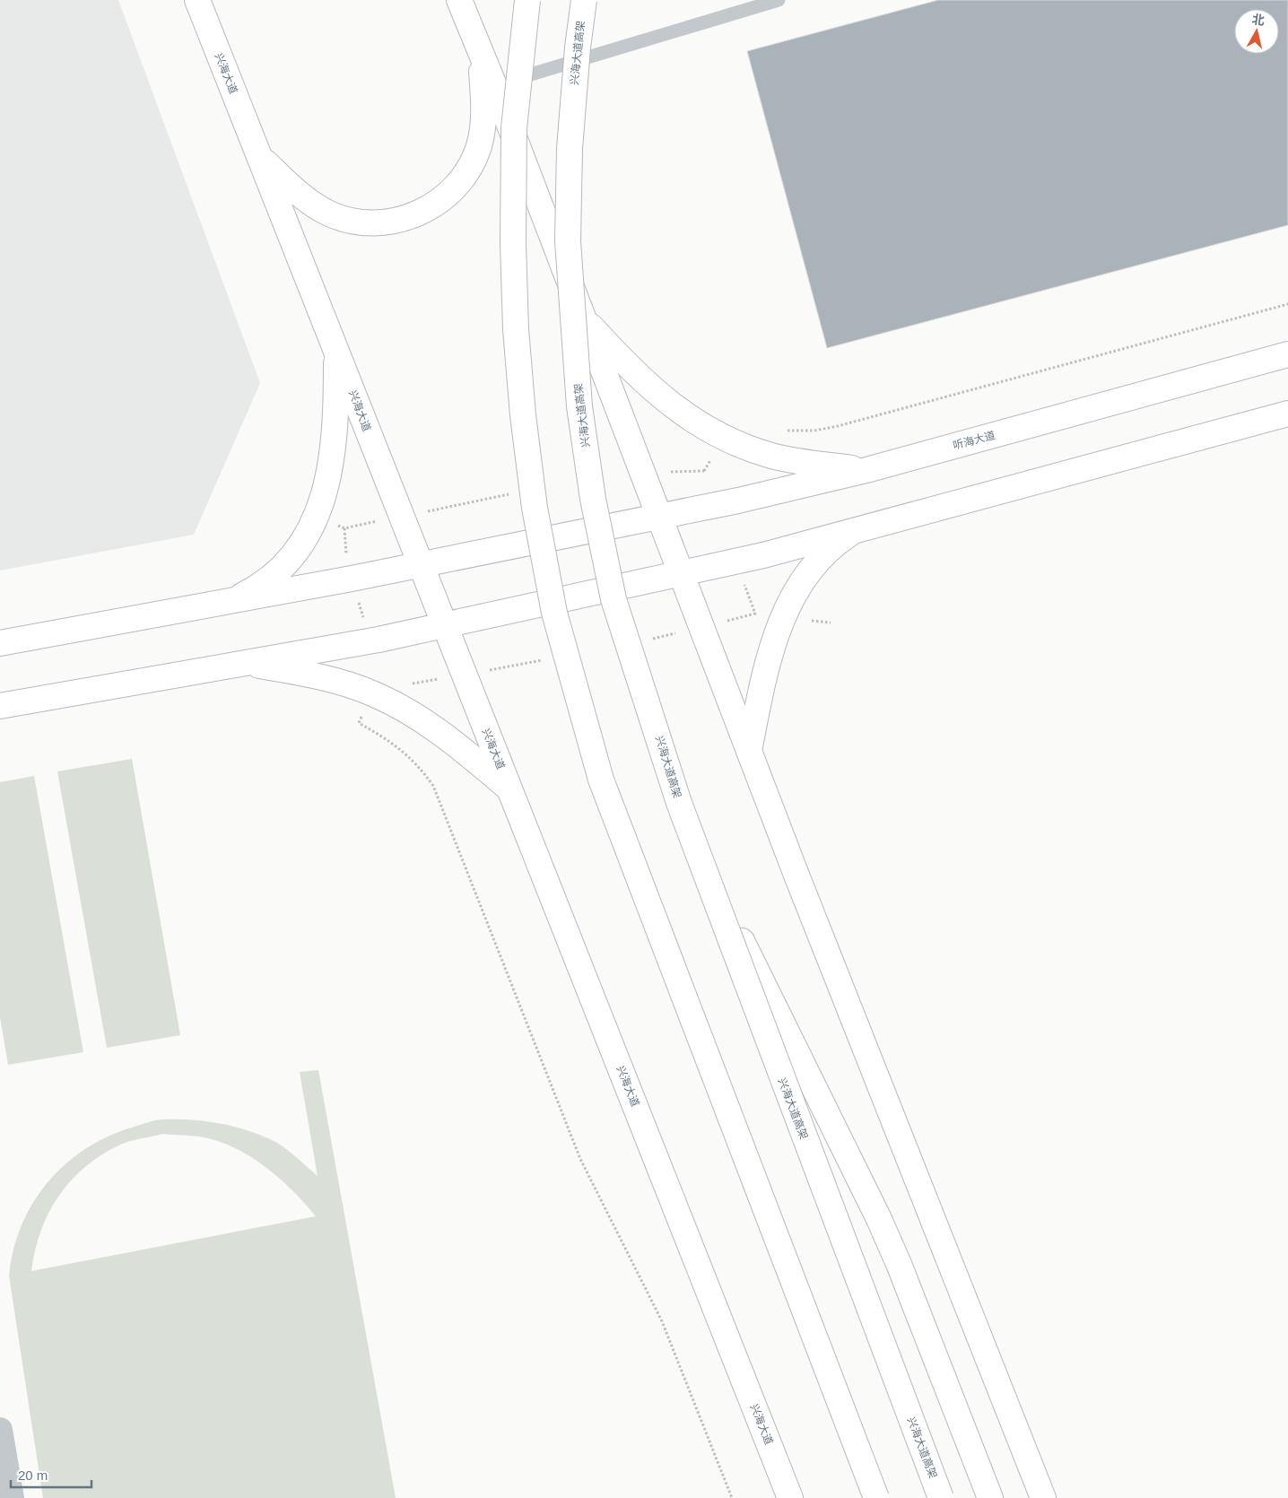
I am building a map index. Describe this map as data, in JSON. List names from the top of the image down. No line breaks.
{"streets":{"main road":["兴海大道高架","兴海大道","听海大道"]},"crossings":[["兴海大道","听海大道"]],"scale_bar":"20 m","north":"top"}
